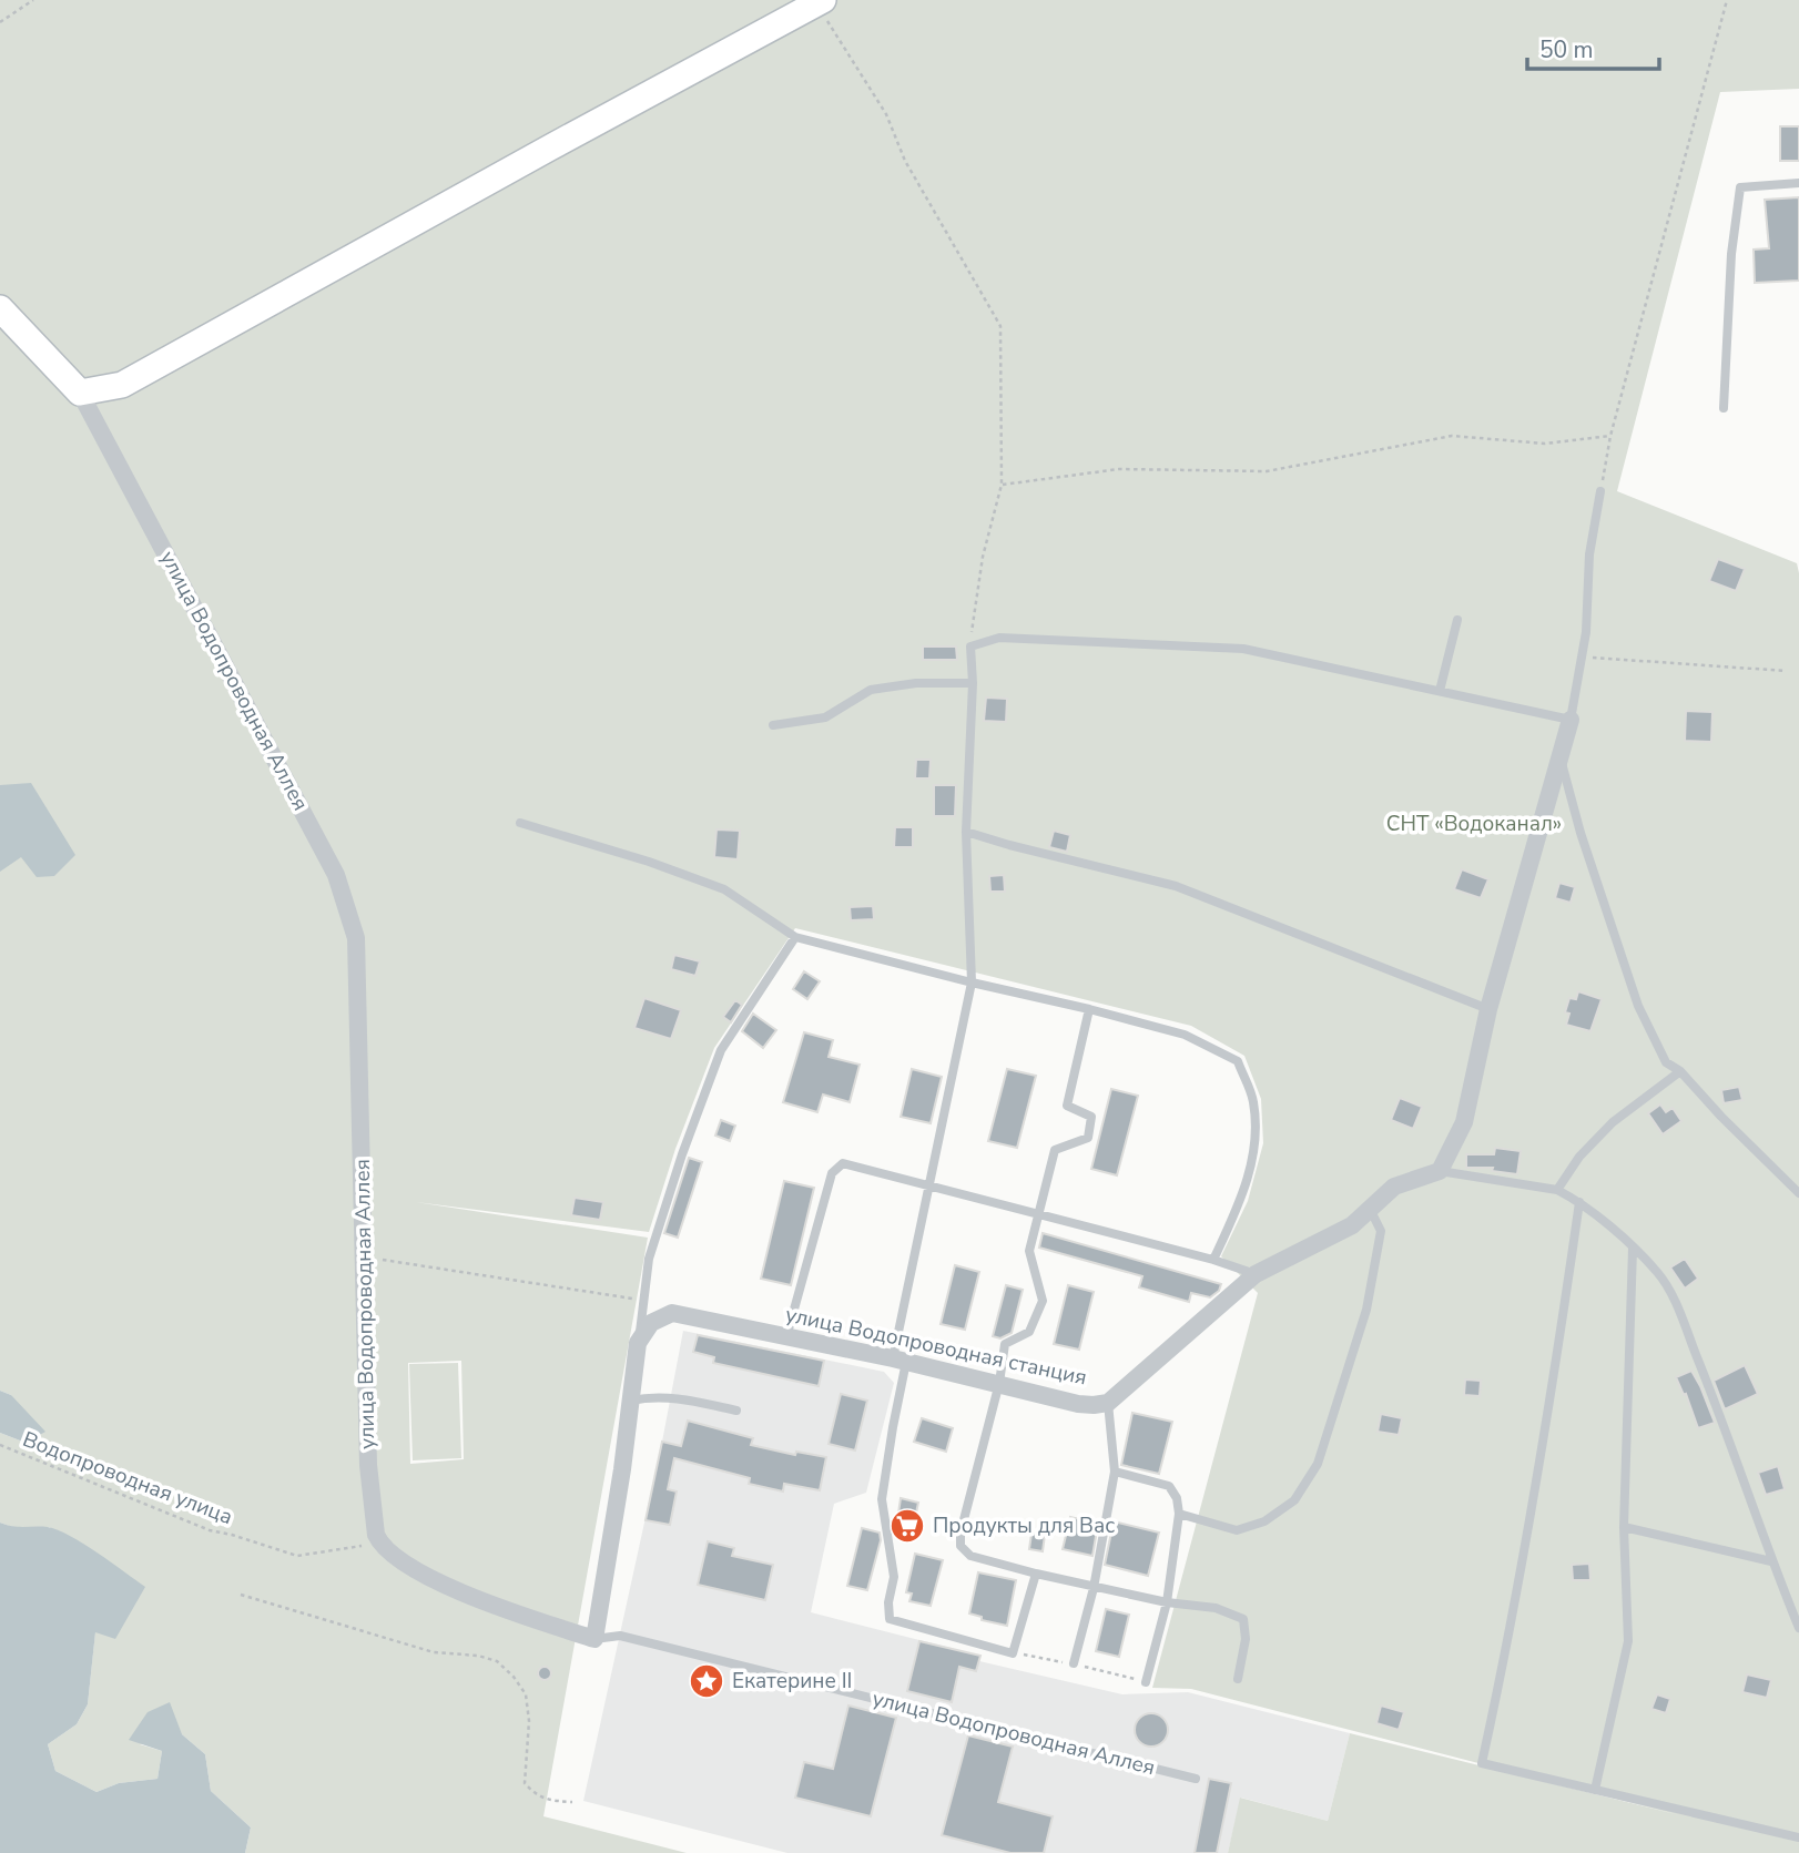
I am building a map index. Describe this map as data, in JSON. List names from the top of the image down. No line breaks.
{"streets":{"street":["улица Водопроводная Аллея","улица Водопроводная станция"],"path":["Водопроводная улица"]},"crossings":[["улица Водопроводная Аллея","Водопроводная улица"]],"parks":["СНТ «Водоканал»"],"places":{"supermarket":["Продукты для Вас"],"place":["Екатерине II"]},"scale_bar":"50 m"}
